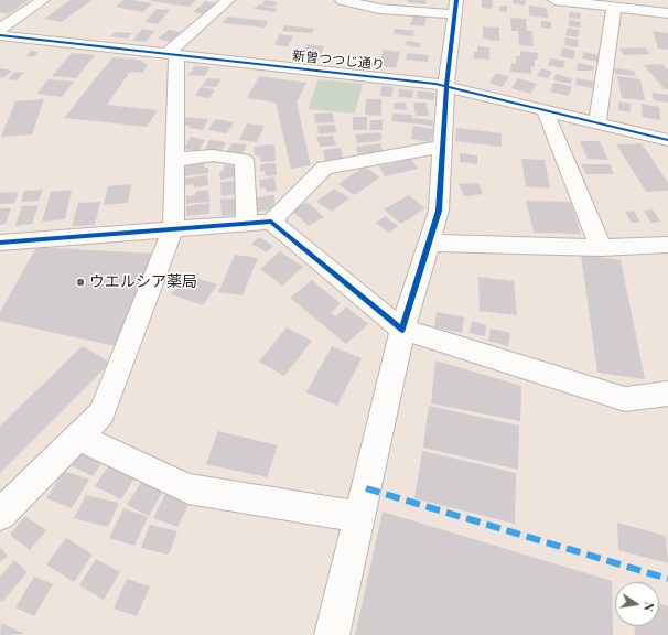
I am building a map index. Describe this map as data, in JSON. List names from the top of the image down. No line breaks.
{"streets":{"street":["新曽つつじ通り"]},"places":["ウエルシア薬局"],"north":"right"}
